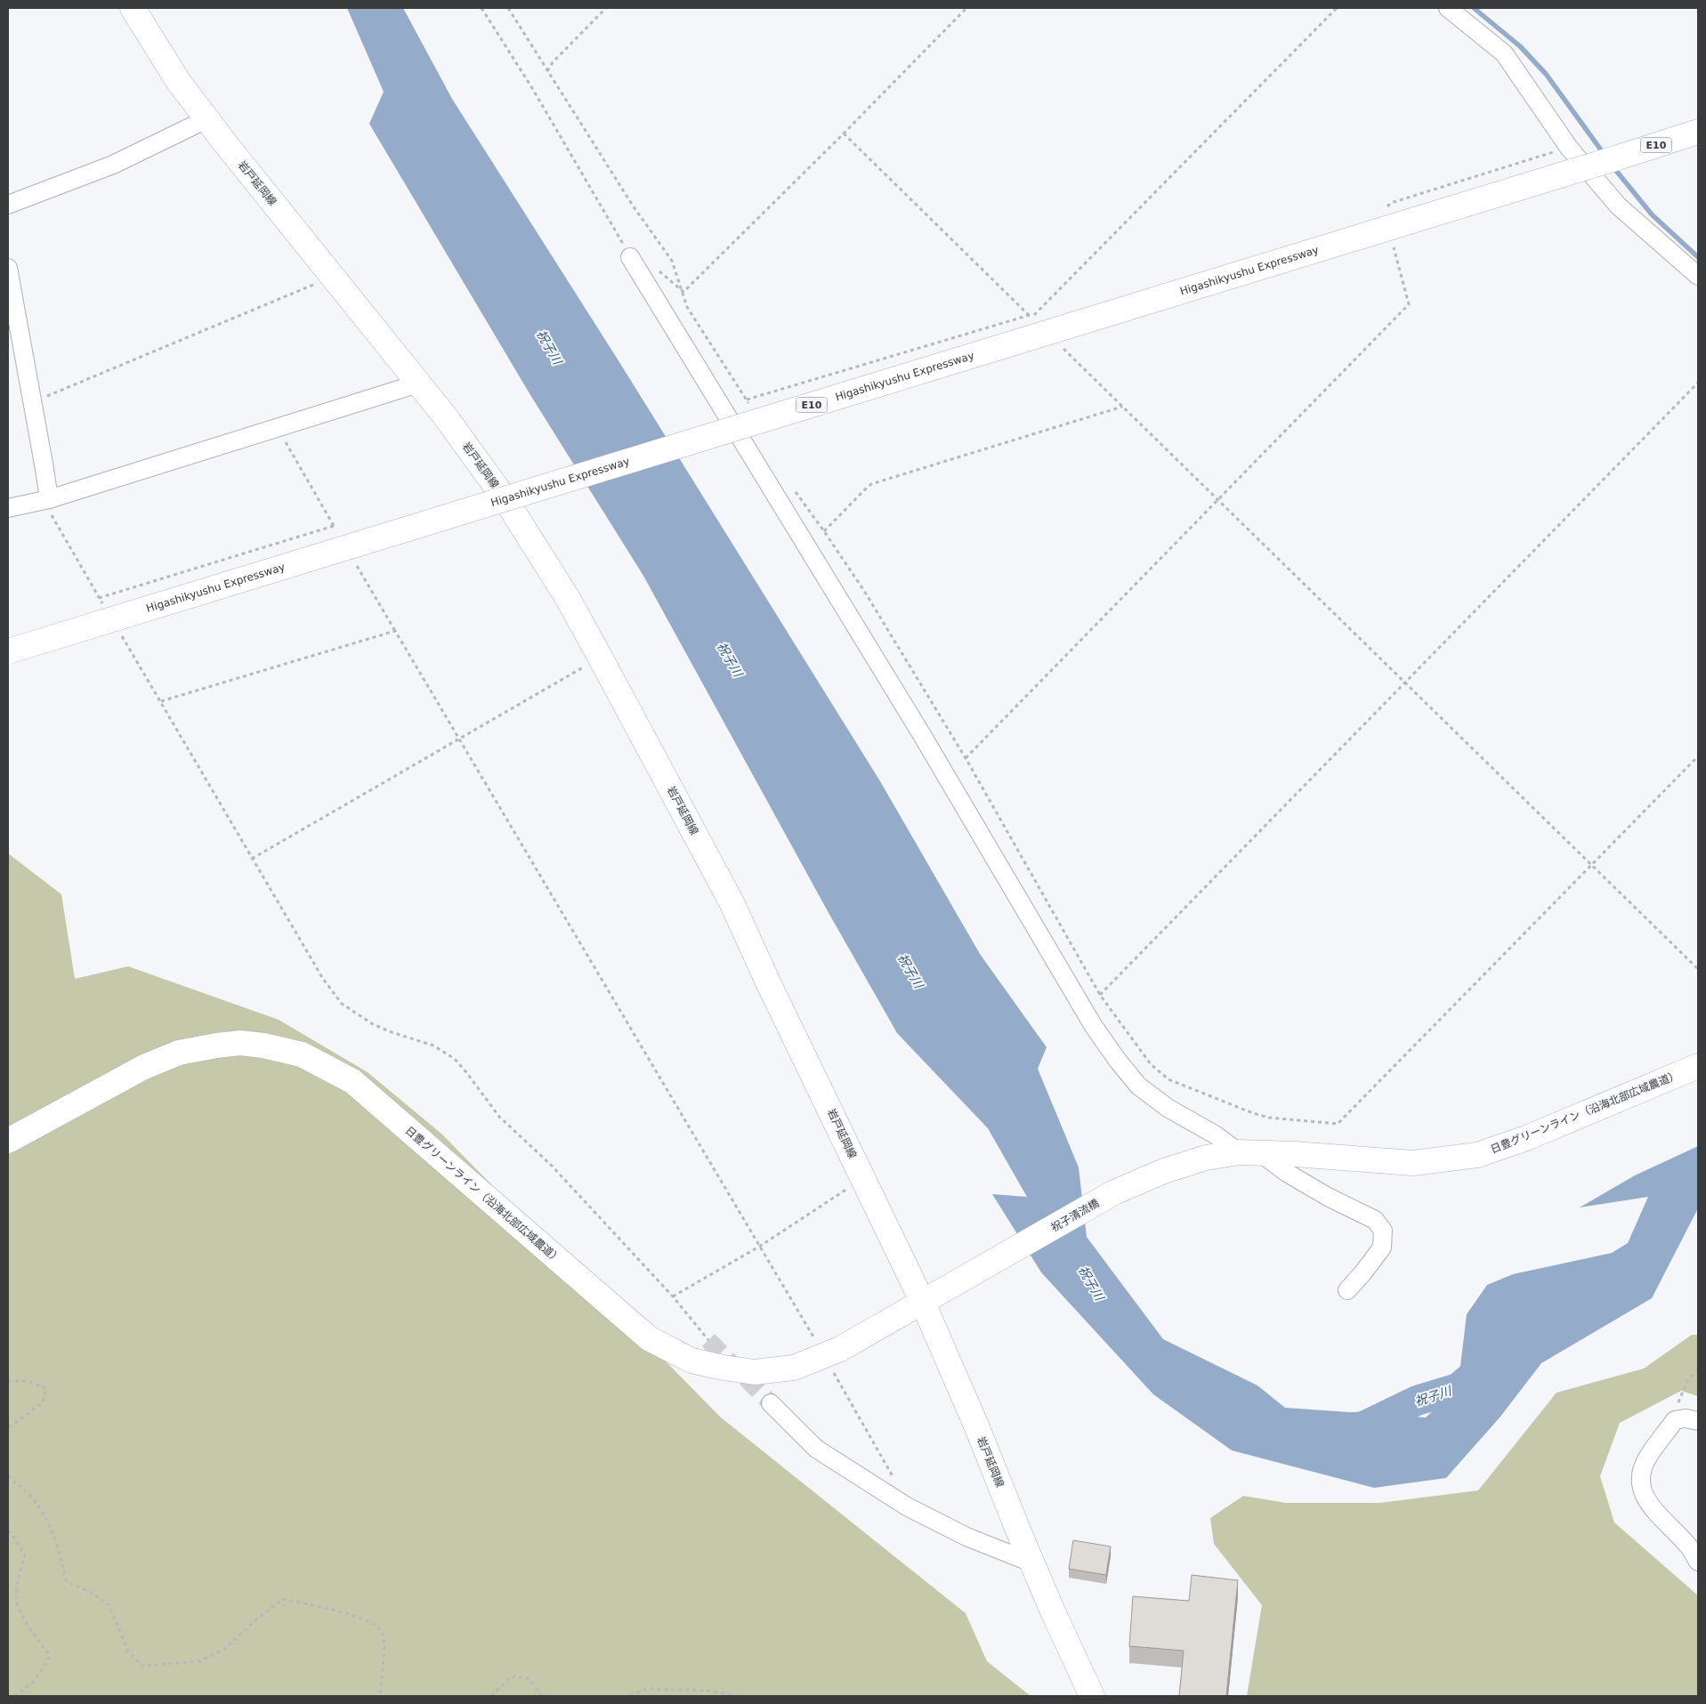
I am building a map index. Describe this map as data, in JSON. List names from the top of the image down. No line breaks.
{"streets":{"main road":["E10","岩戸延岡線","Higashikyushu Expressway","日豊グリーンライン（沿海北部広域農道）","祝子清流橋"]},"crossings":[["岩戸延岡線","日豊グリーンライン（沿海北部広域農道）"],["日豊グリーンライン（沿海北部広域農道）","祝子清流橋"]],"water":["祝子川"]}
